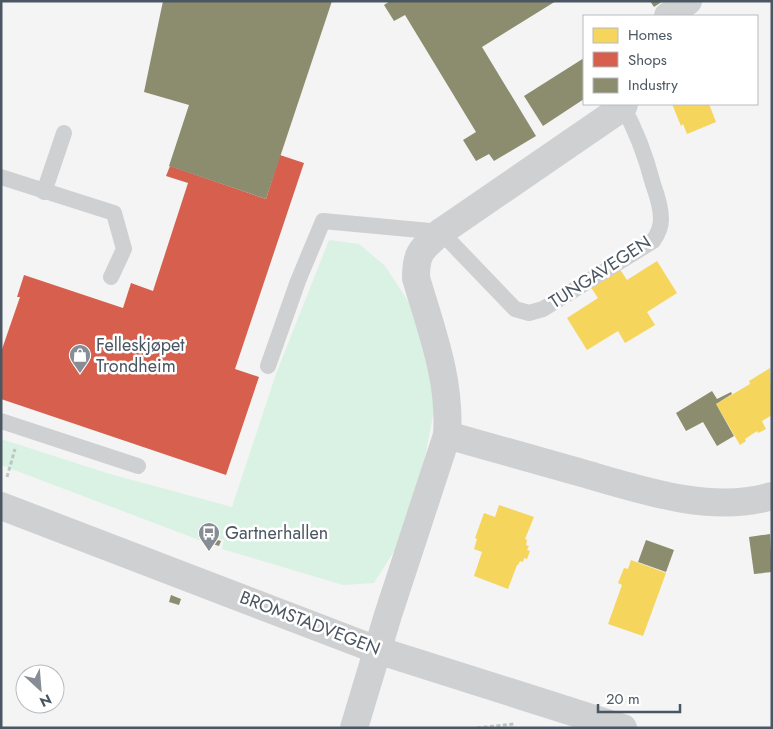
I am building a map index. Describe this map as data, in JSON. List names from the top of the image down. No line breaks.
{"streets":{"street":["TUNGAVEGEN","BROMSTADVEGEN"]},"crossings":[["TUNGAVEGEN","BROMSTADVEGEN"]],"places":{"shop":["Felleskjøpet Trondheim"],"bus stop":["Gartnerhallen"]},"legend":["Homes","Shops","Industry"],"scale_bar":"20 m","north":"bottom right"}
